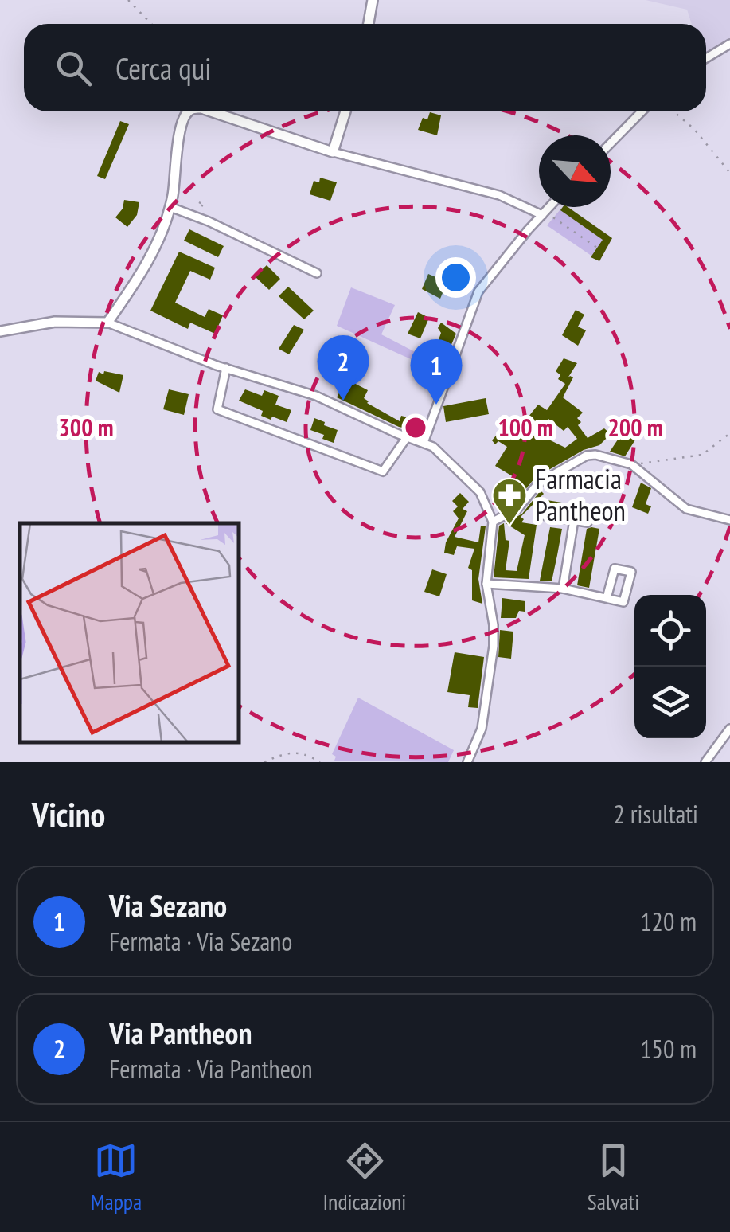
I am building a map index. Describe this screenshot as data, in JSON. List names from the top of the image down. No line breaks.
{"places":{"pharmacy":["Farmacia Pantheon"]},"north":"bottom right","page":{"search":"Cerca qui","pins":["2","1"],"heading":["Vicino","2 risultati"],"list":[{"mark":"1","name":"Via Sezano","note":"Fermata · Via Sezano","value":"120 m"},{"mark":"2","name":"Via Pantheon","note":"Fermata · Via Pantheon","value":"150 m"}],"nav":["Mappa","Indicazioni","Salvati"]},"rings":["100 m","200 m","300 m"]}
